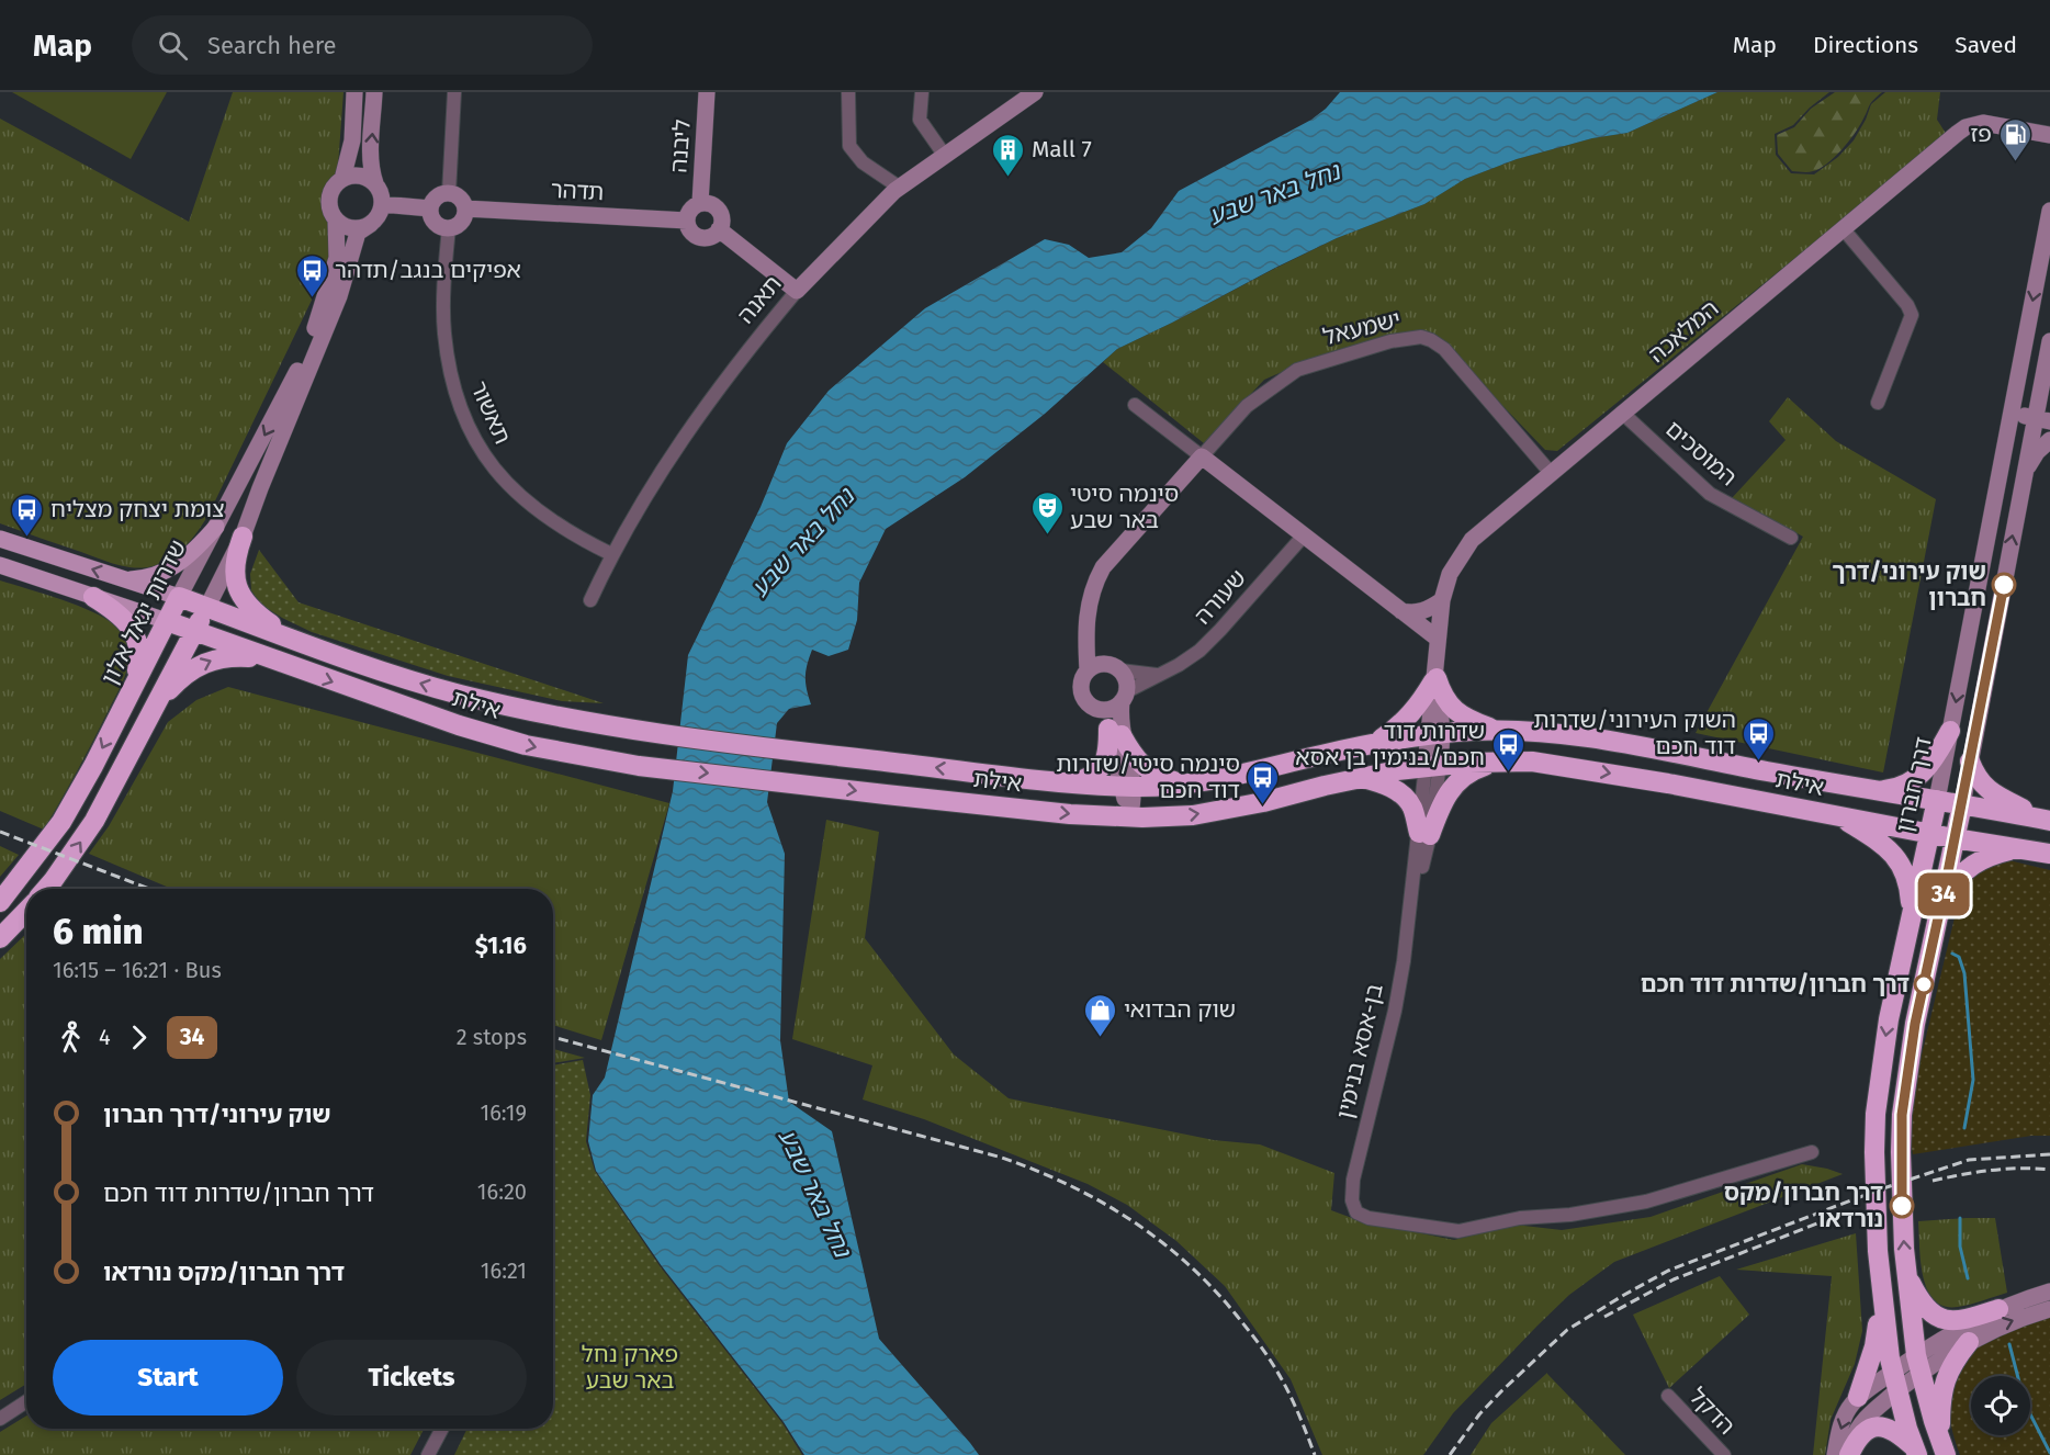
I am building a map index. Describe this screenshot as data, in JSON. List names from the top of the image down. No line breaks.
{"streets":{"highway":["שדרות יגאל אלון","אילת","דרך חברון"],"street":["ליבנה","תדהר","תאנה","ישמעאל","המלאכה","תאשור","המוסכים","שעורה","בן-אסא בנימין","הדקל"]},"crossings":[["ליבנה","תדהר"],["תדהר","תאשור"],["תאנה","תאשור"],["ישמעאל","המלאכה"],["המלאכה","המוסכים"],["המלאכה","אילת"],["המלאכה","בן-אסא בנימין"],["שדרות יגאל אלון","אילת"],["אילת","דרך חברון"],["אילת","בן-אסא בנימין"]],"water":["נחל באר שבע"],"parks":["פארק נחל באר שבע"],"places":{"fuel station":["פז"],"building":["Mall 7"],"bus stop":["אפיקים בנגב/תדהר","צומת יצחק מצליח","השוק העירוני/שדרות דוד חכם","שדרות דוד חכם/בנימין בן אסא","סינמה סיטי/שדרות דוד חכם"],"theatre":["סינמה סיטי באר שבע"],"other":["שוק עירוני/דרך חברון","דרך חברון/שדרות דוד חכם","דרך חברון/מקס נורדאו"],"shop":["שוק הבדואי"]},"lines":["bus line 34"],"page":{"header":"Map","search":"Search here","nav":["Map","Directions","Saved"],"on_map":"34","heading":["6 min","16:15 – 16:21 · Bus","$1.16"],"legs":["4","34","2 stops"],"list":[{"name":"שוק עירוני/דרך חברון","value":"16:19"},{"name":"דרך חברון/שדרות דוד חכם","value":"16:20"},{"name":"דרך חברון/מקס נורדאו","value":"16:21"}],"buttons":["Start","Tickets"]}}
